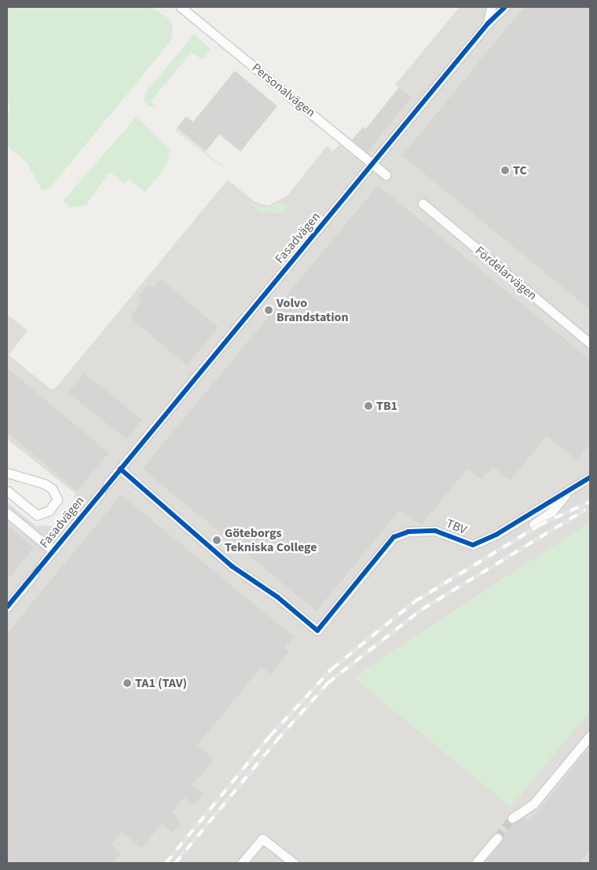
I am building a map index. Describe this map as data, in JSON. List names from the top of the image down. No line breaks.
{"streets":{"street":["Personalvägen","Fasadvägen","Fördelarvägen","TBV"]},"crossings":[["Personalvägen","Fasadvägen"],["Fasadvägen","TBV"]],"places":["TC","Volvo Brandstation","TB1","Göteborgs Tekniska College","TA1 (TAV)"]}
